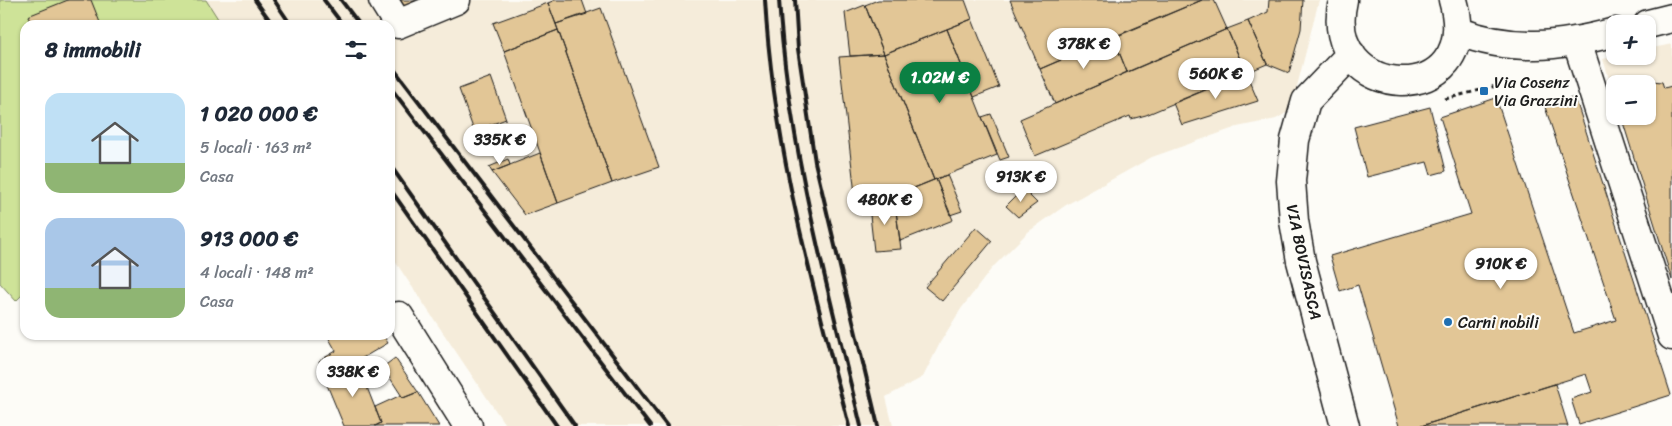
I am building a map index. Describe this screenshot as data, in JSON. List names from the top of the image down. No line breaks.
{"streets":{"street":["VIA BOVISASCA"]},"places":{"transit":["Via Cosenz Via Grazzini"],"other":["Carni nobili"]},"page":{"map_buttons":["+","−"],"heading":"8 immobili","price":["378K €","560K €","1.02M €","335K €","913K €","480K €","910K €","338K €"],"list":[{"name":"1 020 000 €","note":"5 locali · 163 m² · Casa"},{"name":"913 000 €","note":"4 locali · 148 m² · Casa"}]}}
